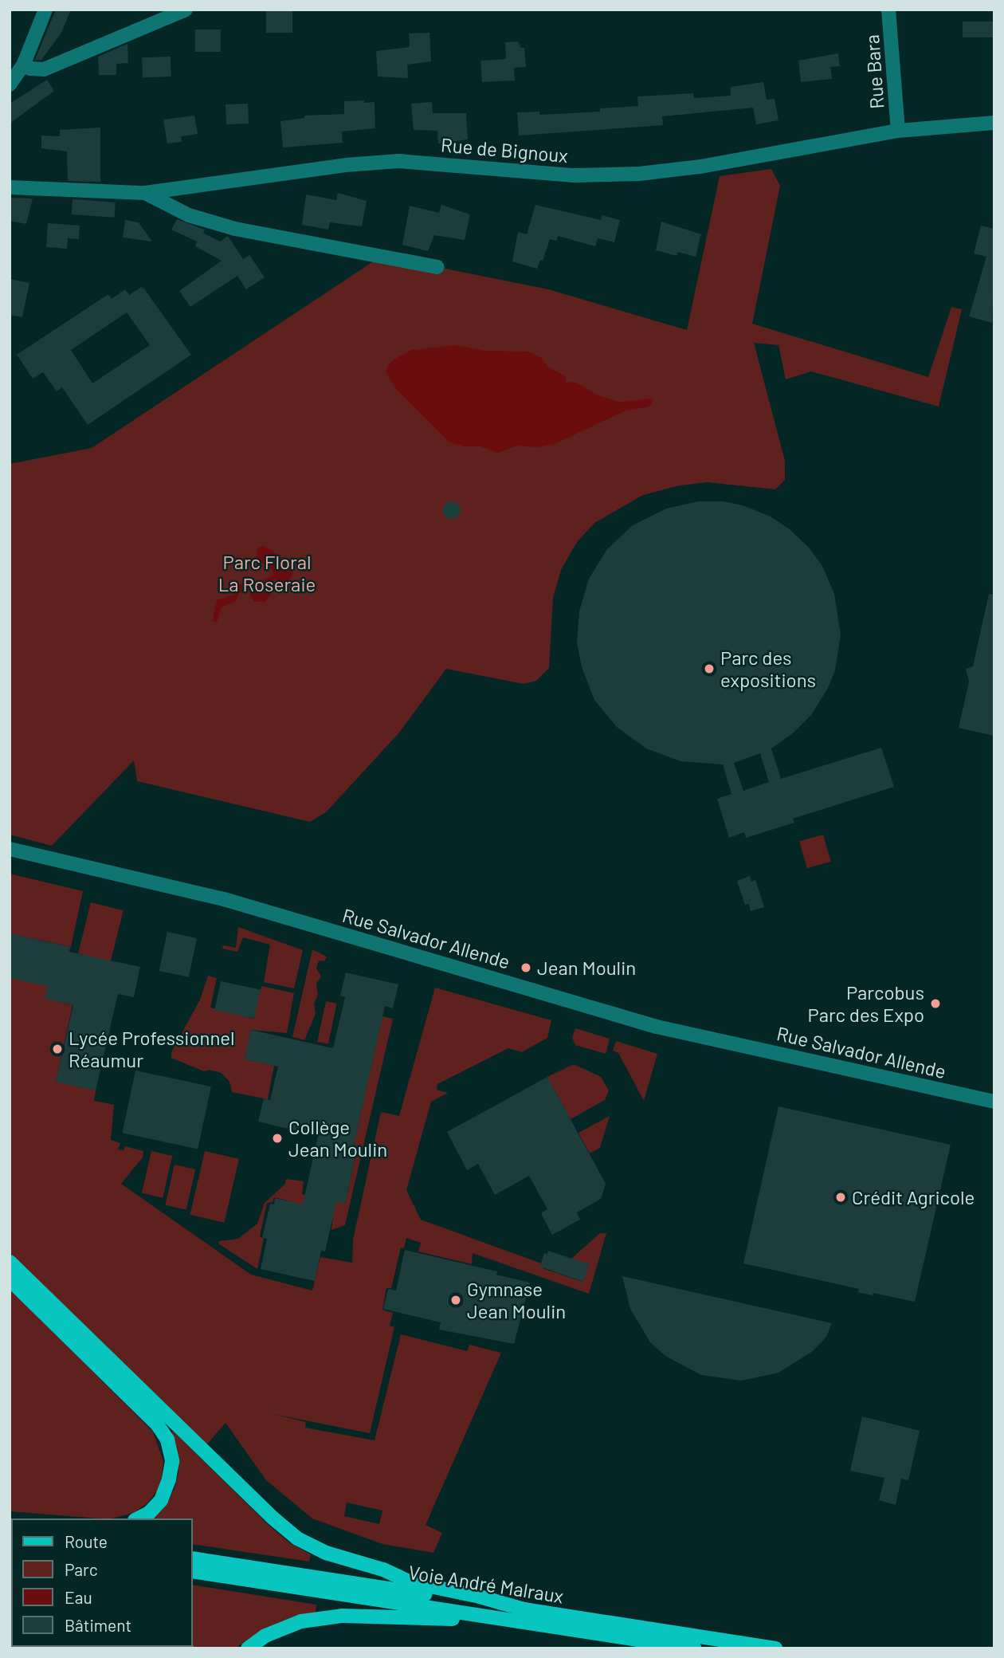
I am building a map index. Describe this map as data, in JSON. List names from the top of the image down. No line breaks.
{"streets":{"main road":["Voie André Malraux"],"street":["Rue Bara","Rue de Bignoux","Rue Salvador Allende"]},"crossings":[["Rue Bara","Rue de Bignoux"]],"parks":["Parc Floral La Roseraie"],"places":["Parc des expositions","Jean Moulin","Parcobus Parc des Expo","Lycée Professionnel Réaumur","Collège Jean Moulin","Crédit Agricole","Gymnase Jean Moulin"],"legend":["Route","Parc","Eau","Bâtiment"]}
